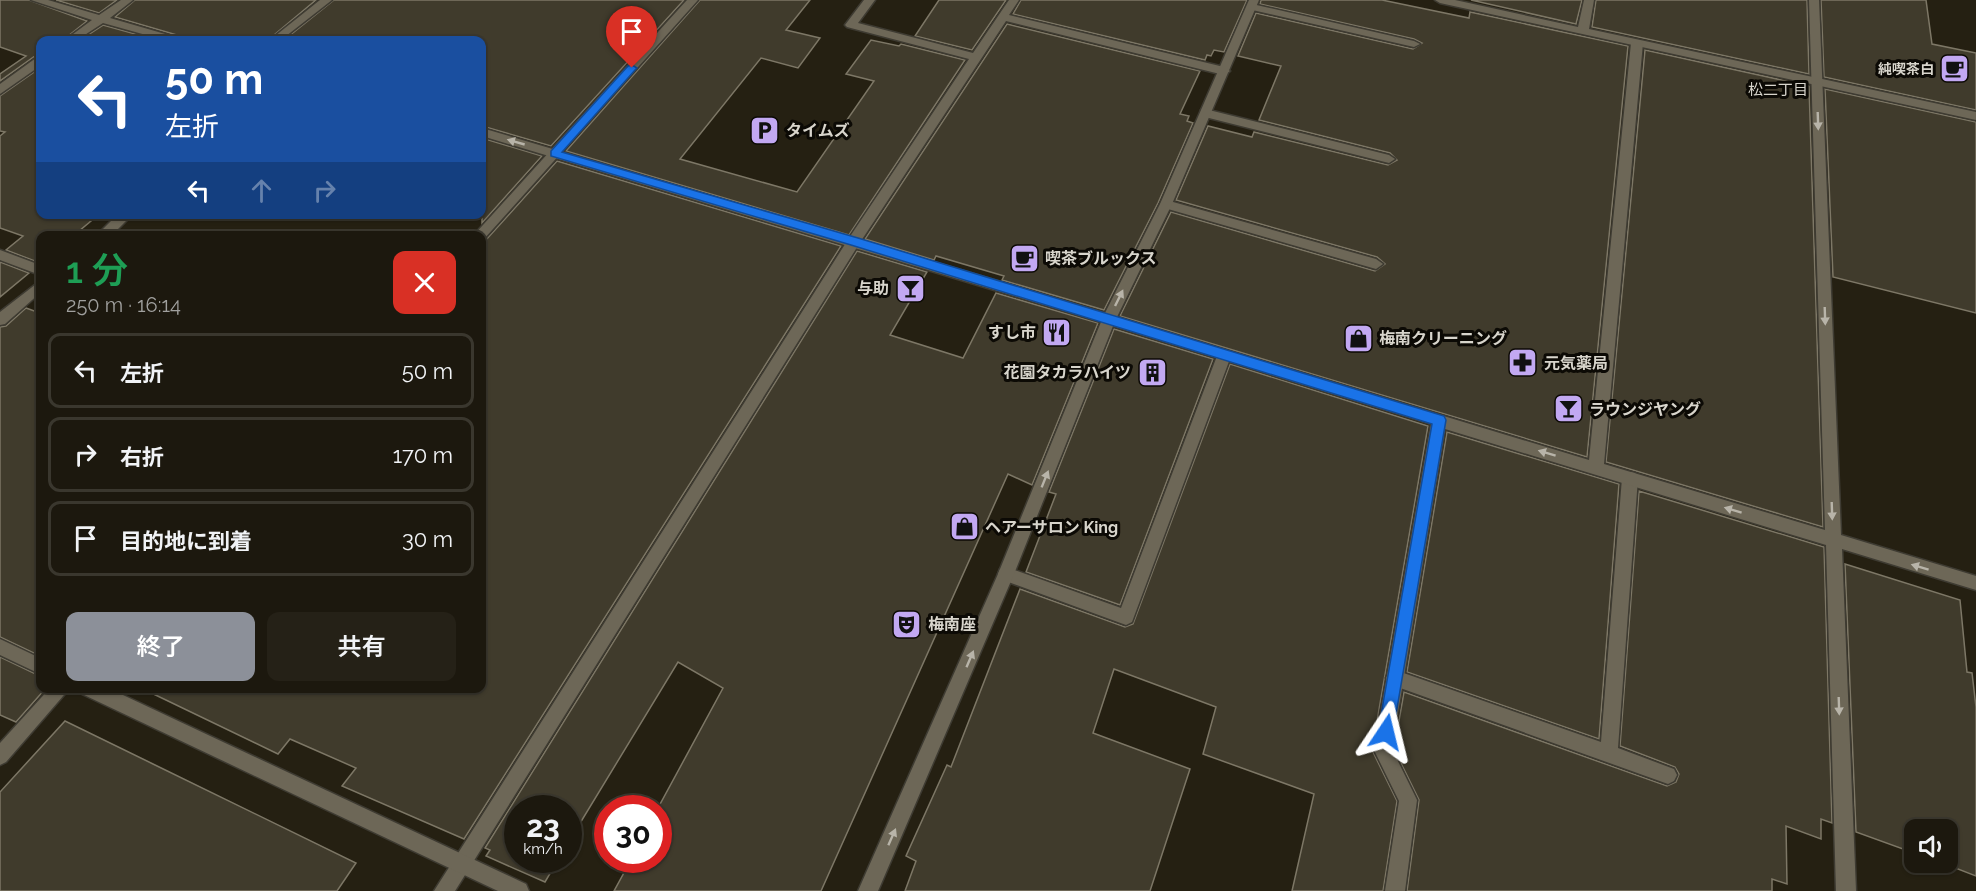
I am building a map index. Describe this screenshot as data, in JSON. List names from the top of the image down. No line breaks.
{"districts":["松二丁目"],"places":{"cafe":["純喫茶白","喫茶ブルックス"],"parking":["タイムズ"],"bar":["与助","ラウンジヤング"],"restaurant":["すし市"],"shop":["梅南クリーニング","ヘアーサロン King"],"pharmacy":["元気薬局"],"building":["花園タカラハイツ"],"theatre":["梅南座"]},"page":{"turn":["50 m","左折"],"heading":["1 分","250 m · 16:14"],"list":[{"name":"左折","value":"50 m"},{"name":"右折","value":"170 m"},{"name":"目的地に到着","value":"30 m"}],"buttons":["終了","共有"],"speed":"23 km/h","limit":"30"}}
